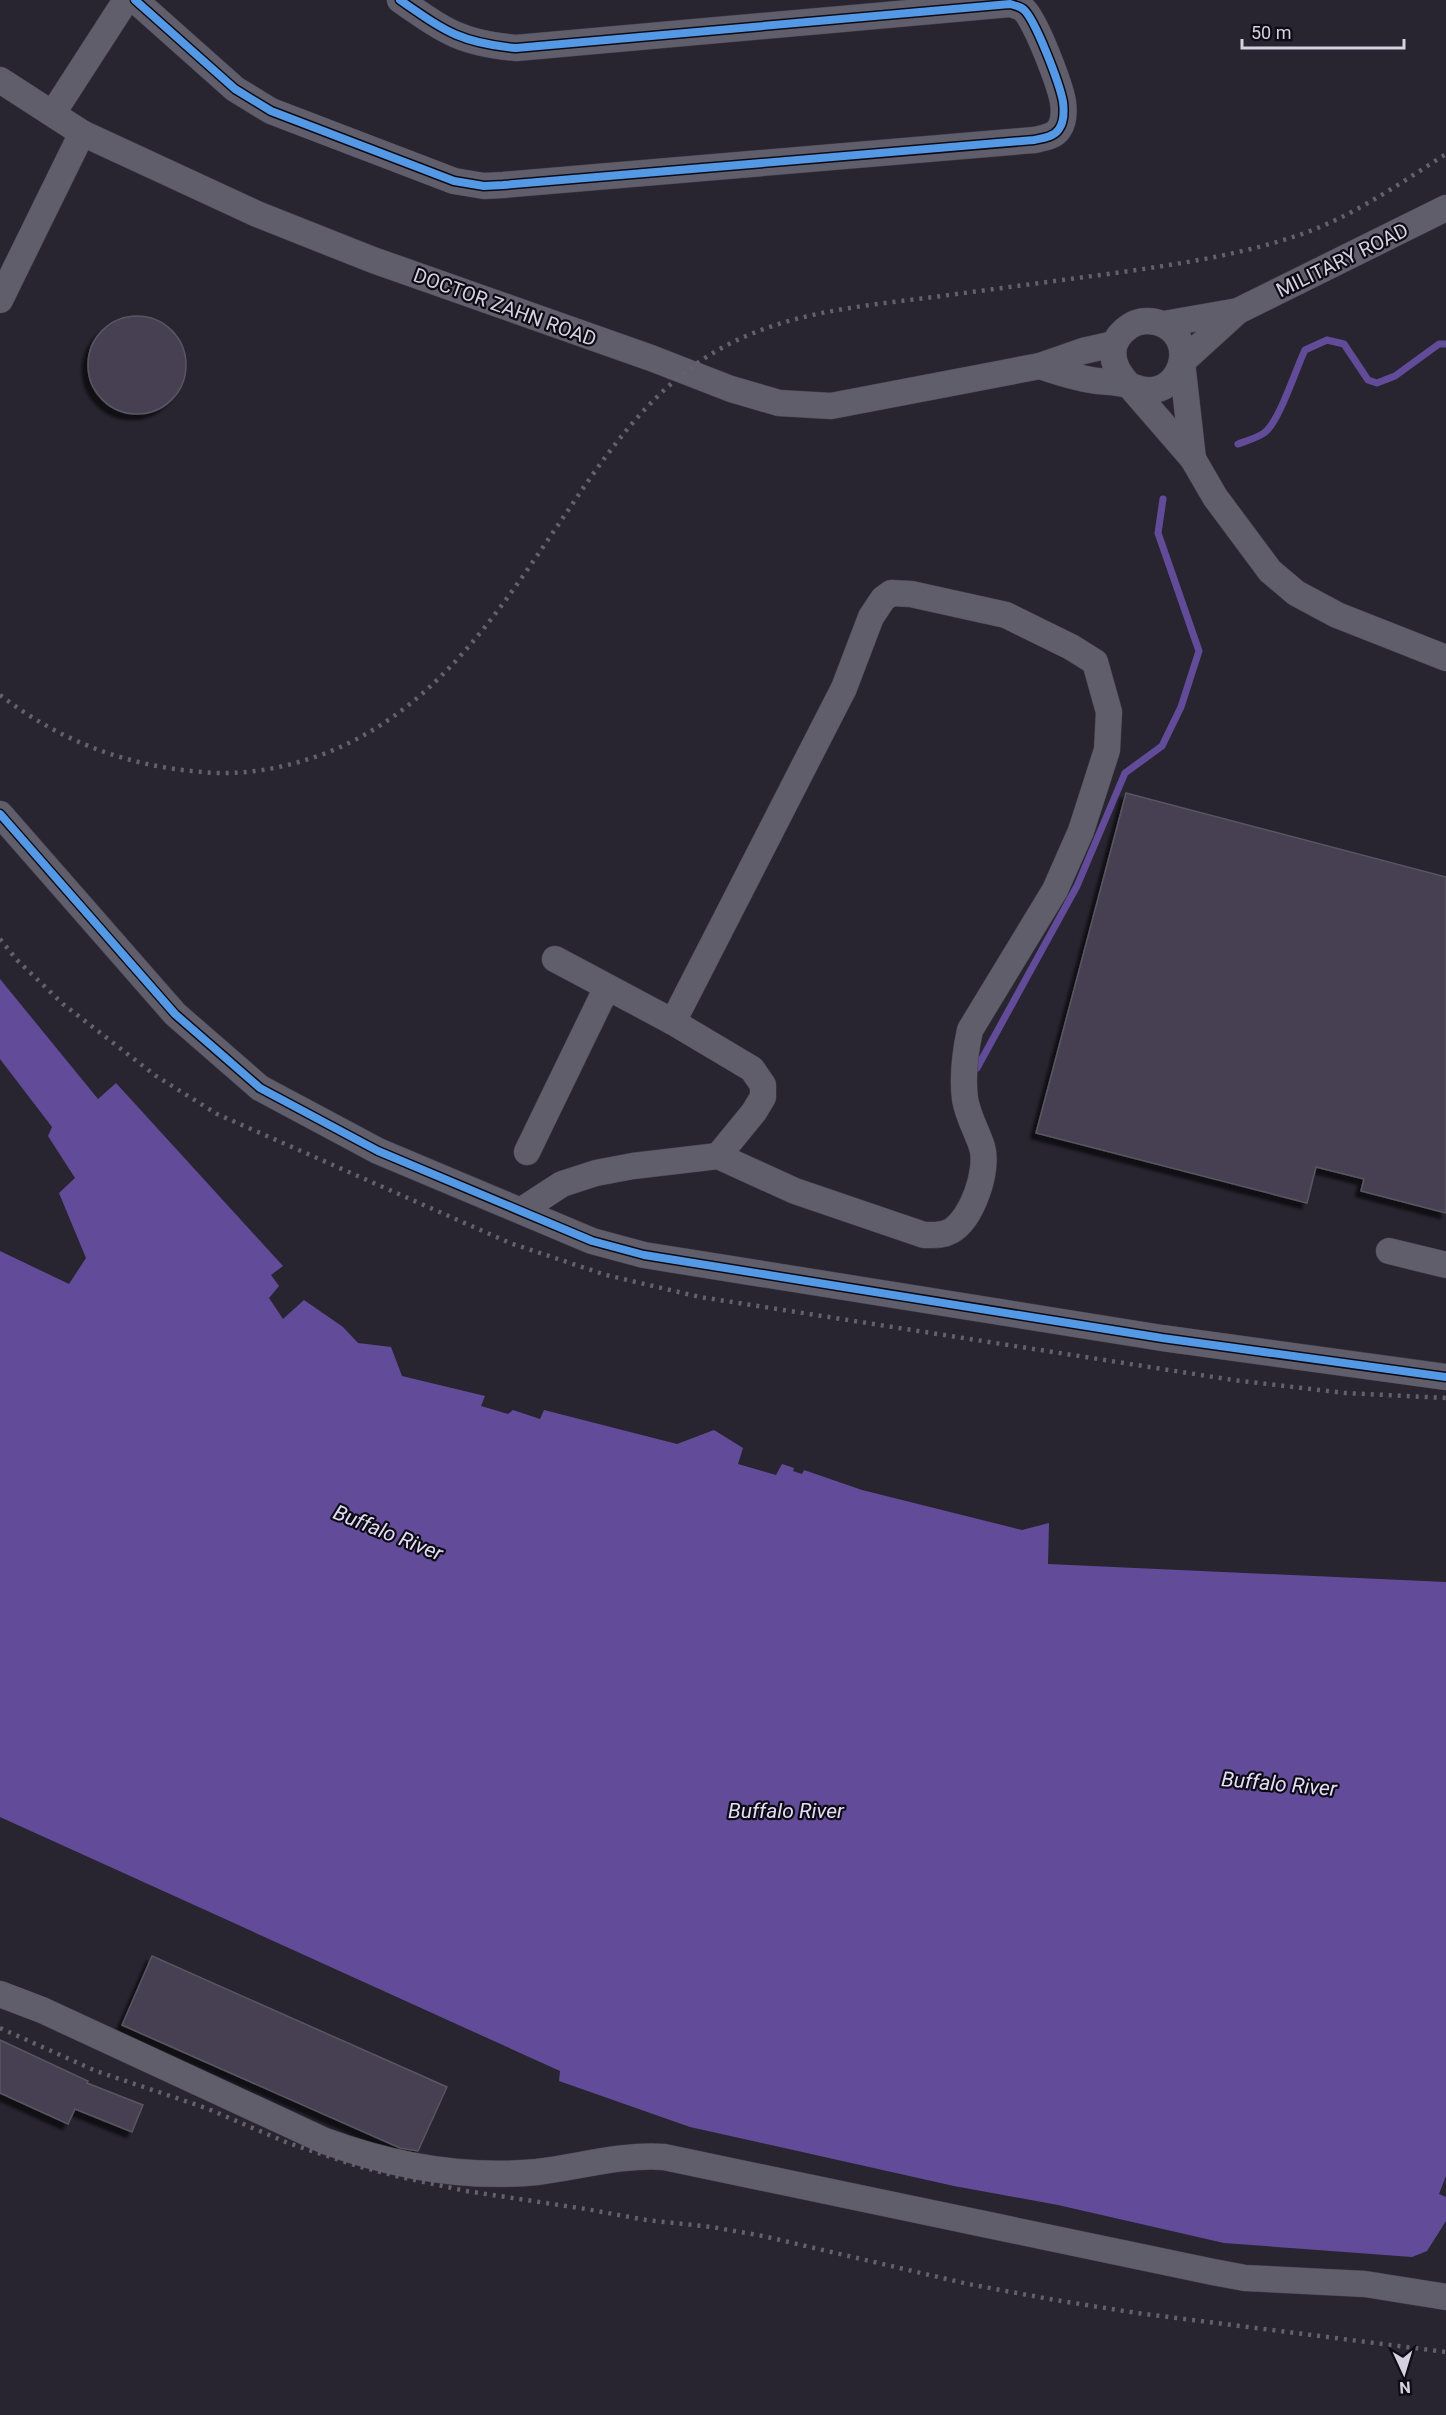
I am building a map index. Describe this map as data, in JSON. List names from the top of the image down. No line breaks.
{"streets":{"street":["MILITARY ROAD","DOCTOR ZAHN ROAD"]},"crossings":[["MILITARY ROAD","DOCTOR ZAHN ROAD"]],"water":["Buffalo River"],"scale_bar":"50 m","north":"bottom"}
